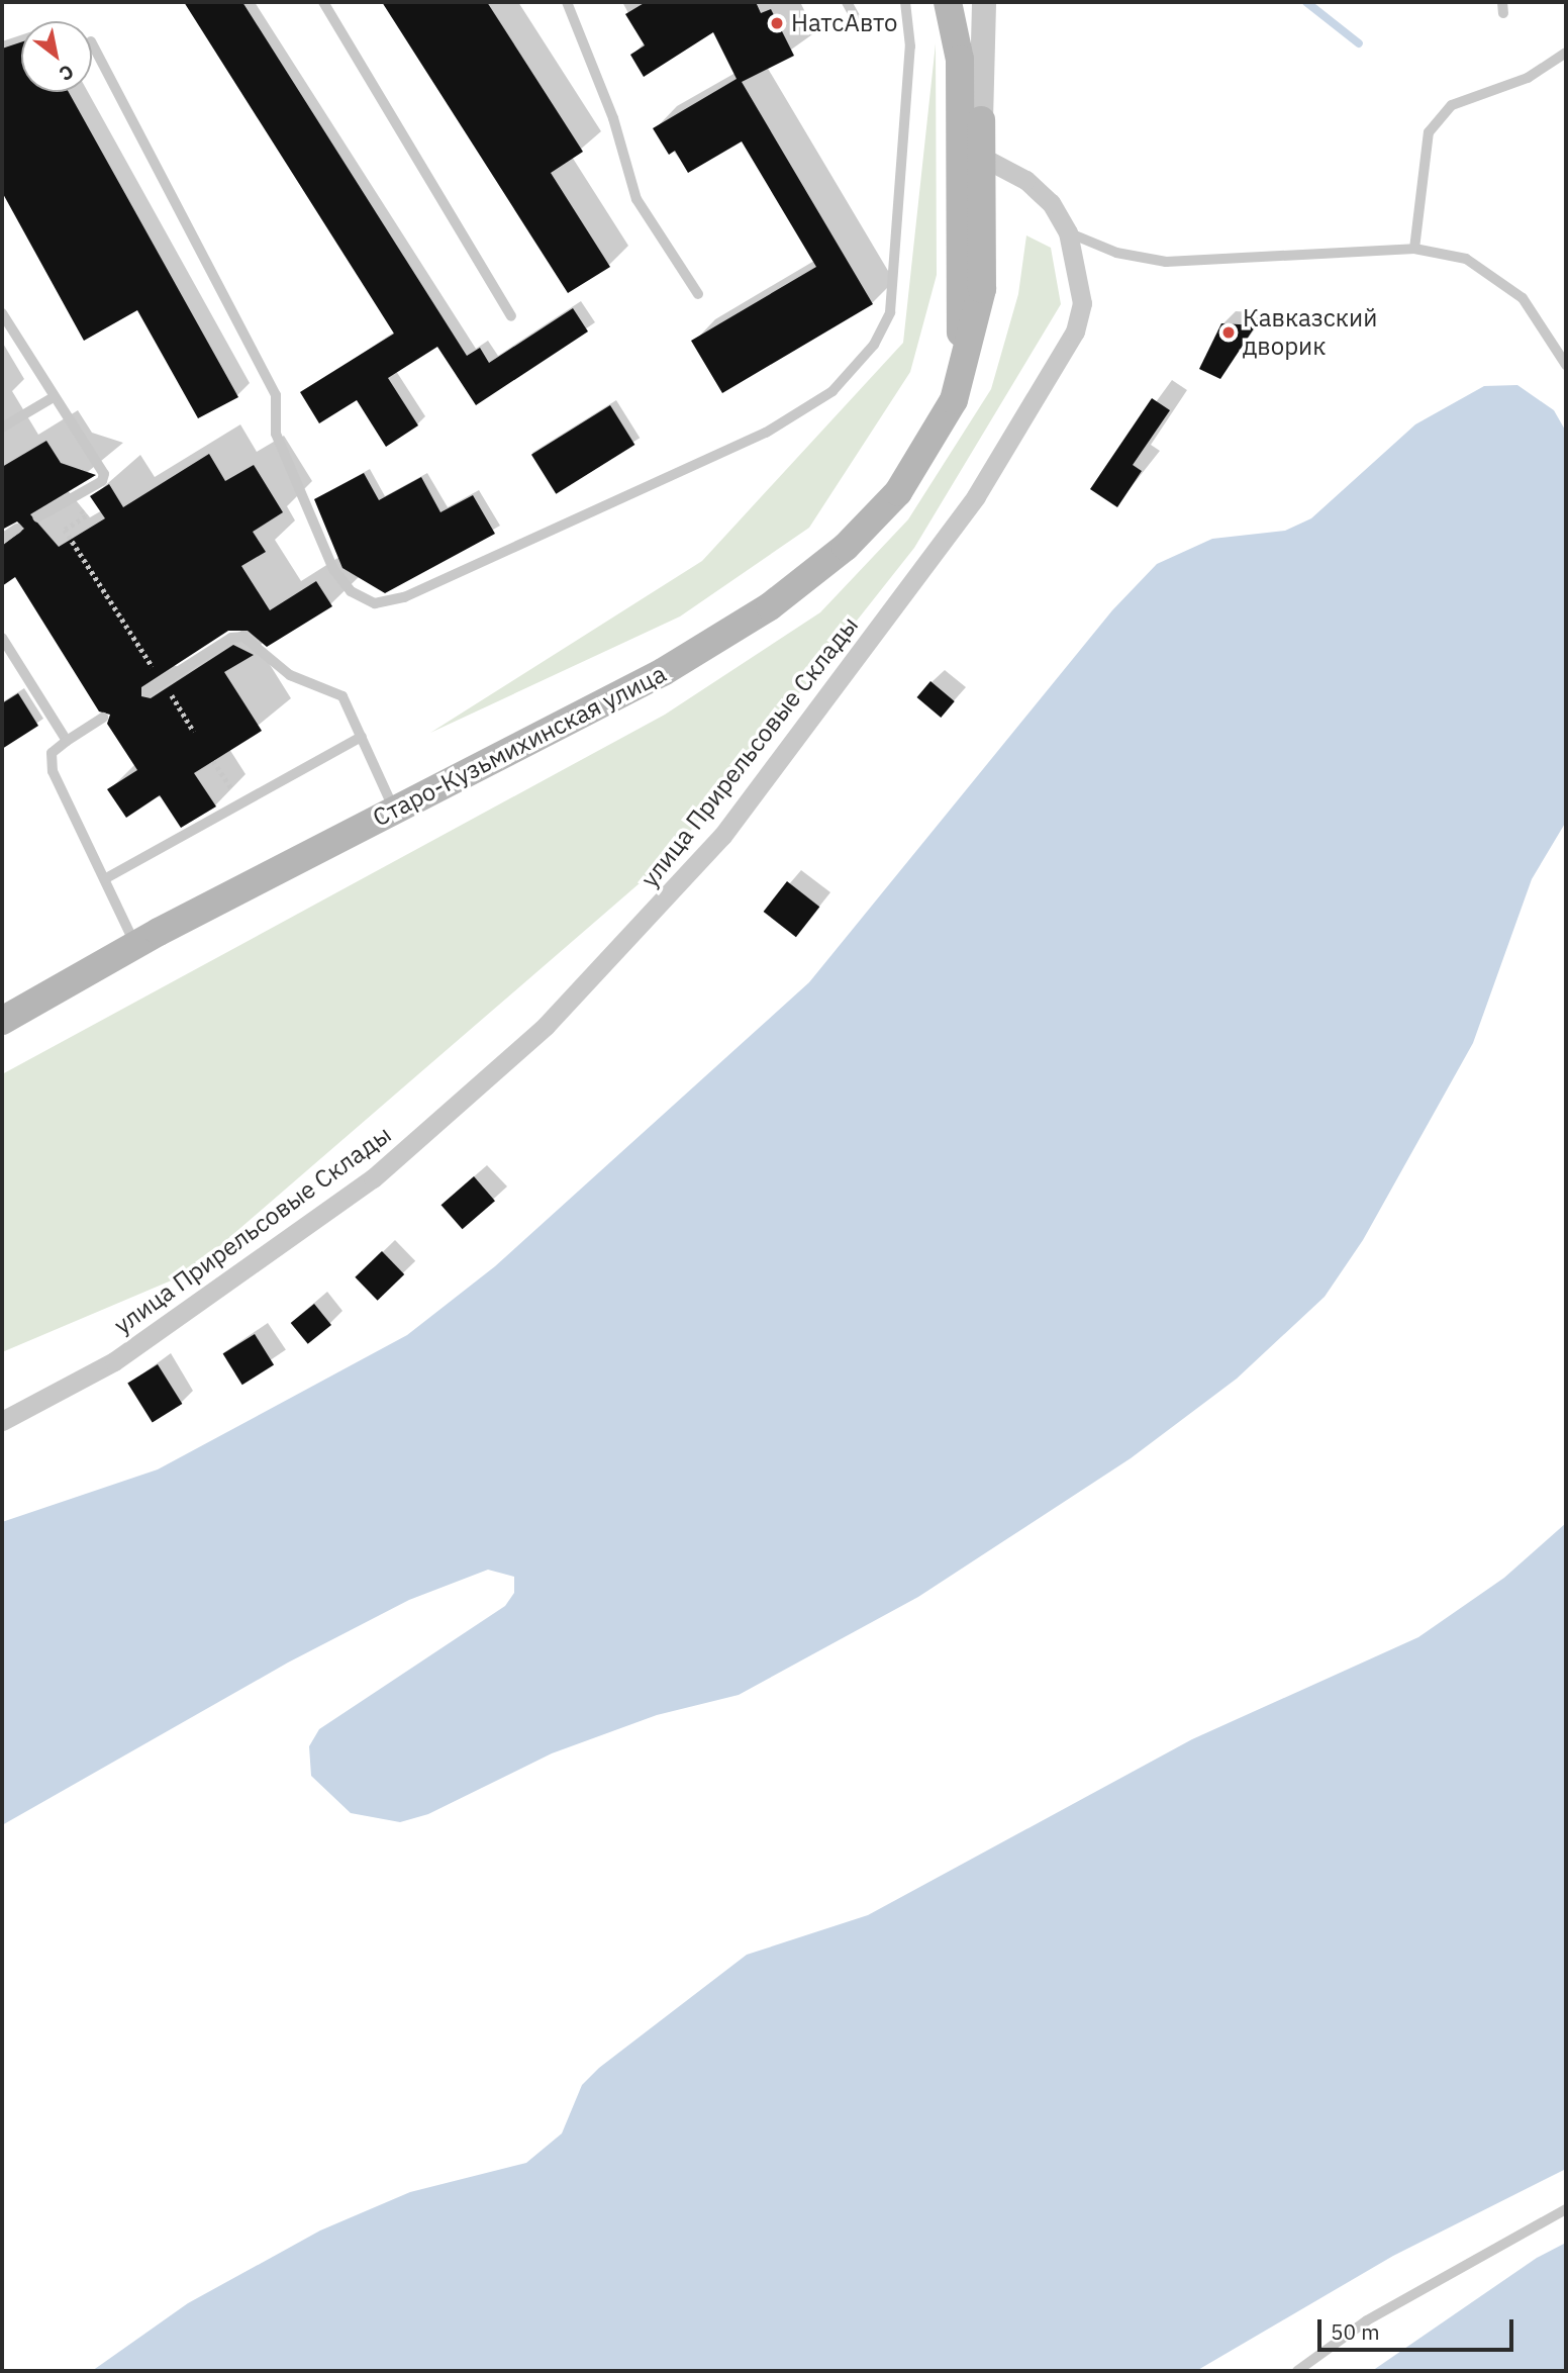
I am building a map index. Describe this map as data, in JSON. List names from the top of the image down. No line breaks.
{"streets":{"main road":["Старо-Кузьмихинская улица"],"street":["улица Прирельсовые Склады"]},"places":["НатсАвто","Кавказский дворик"],"scale_bar":"50 m","north":"bottom right"}
